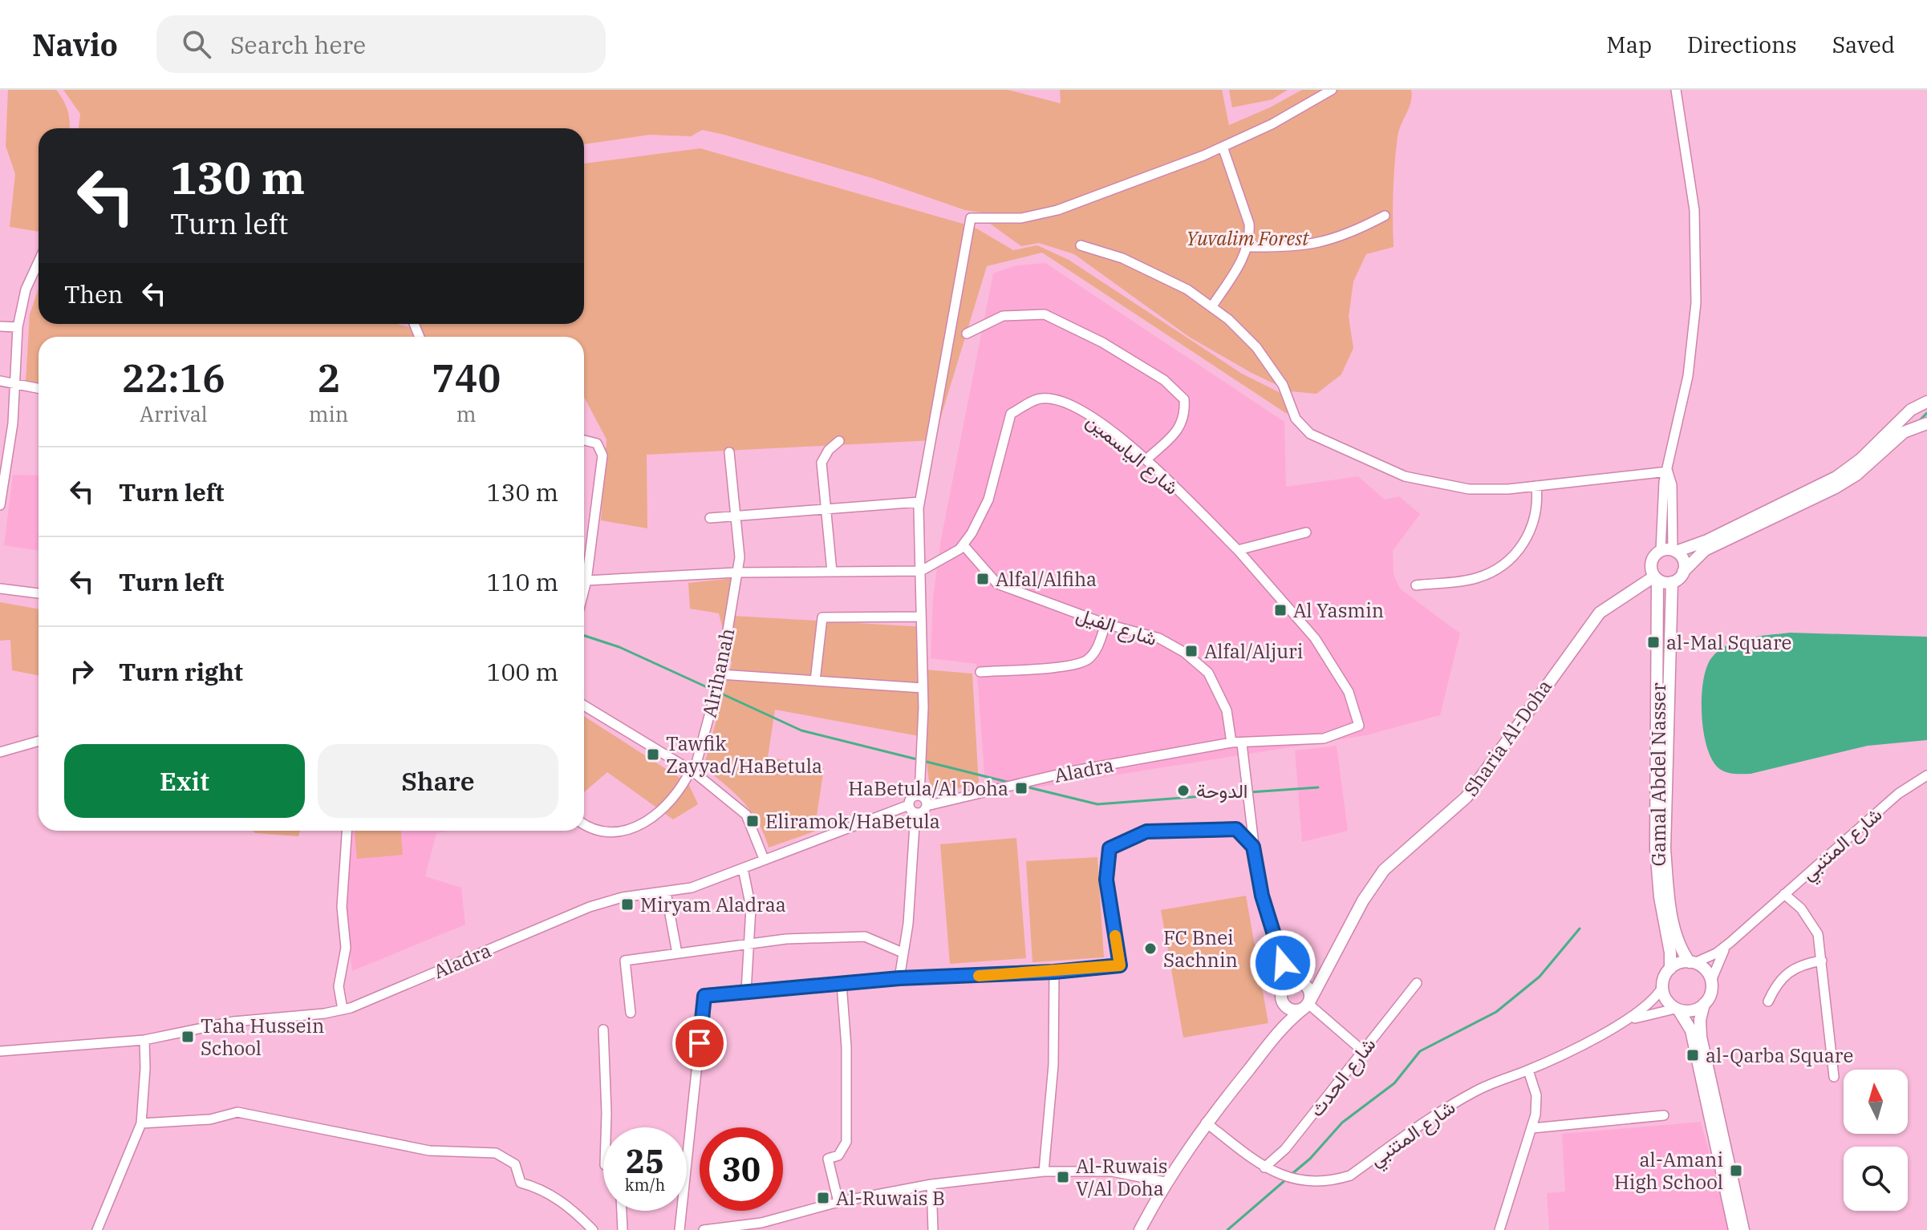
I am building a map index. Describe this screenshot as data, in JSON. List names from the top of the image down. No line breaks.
{"streets":{"street":["شارع الياسمين","شارع الفيل","Alrihanah","Sharia Al-Doha","Aladra","Gamal Abdel Nasser","شارع المتنبي","شارع الحدث"]},"crossings":[["شارع الياسمين","شارع الفيل"],["شارع الياسمين","Aladra"],["شارع الفيل","Aladra"],["Sharia Al-Doha","Gamal Abdel Nasser"],["Sharia Al-Doha","شارع المتنبي"],["شارع المتنبي","شارع الحدث"]],"parks":["Yuvalim Forest"],"places":{"transit":["Alfal/Alfiha","Al Yasmin","al-Mal Square","Alfal/Aljuri","Tawfik Zayyad/HaBetula","HaBetula/Al Doha","Eliramok/HaBetula","Miryam Aladraa","Taha Hussein School","al-Qarba Square","al-Amani High School","Al-Ruwais V/Al Doha","Al-Ruwais B"],"other":["الدوحة","FC Bnei Sachnin"]},"north":"top","page":{"header":"Navio","search":"Search here","nav":["Map","Directions","Saved"],"turn":["130 m","Turn left"],"then":"Then","eta":["22:16","Arrival","2","min","740","m"],"list":[{"name":"Turn left","value":"130 m"},{"name":"Turn left","value":"110 m"},{"name":"Turn right","value":"100 m"}],"buttons":["Exit","Share"],"speed":"25 km/h","limit":"30"}}
